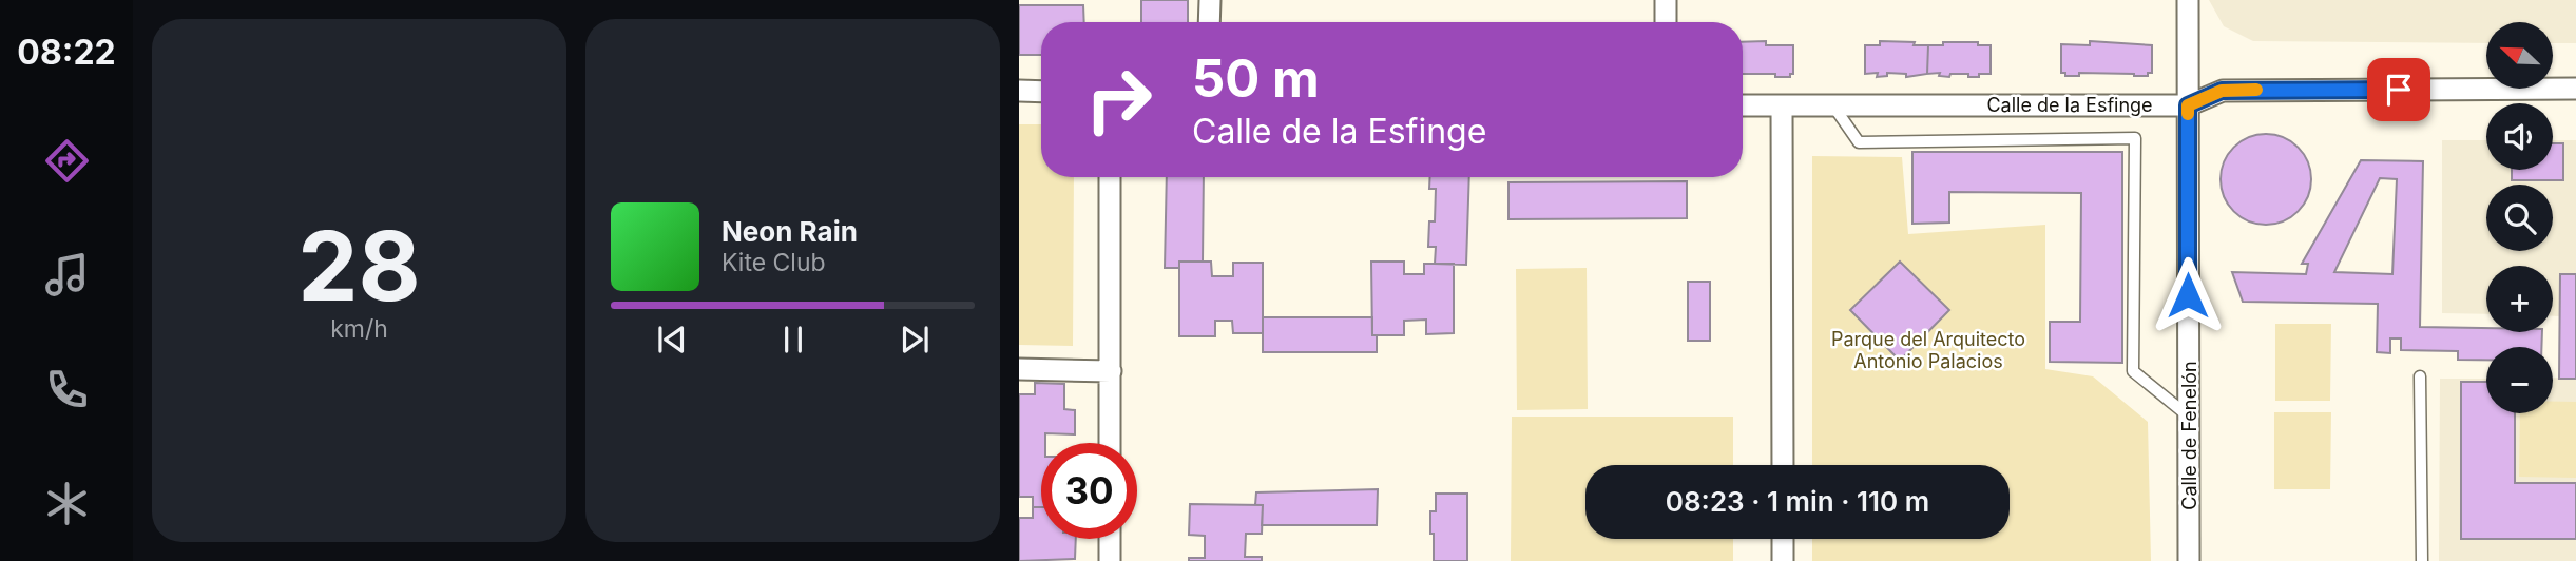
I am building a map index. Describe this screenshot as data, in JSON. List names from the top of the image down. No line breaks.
{"streets":{"street":["Calle de la Esfinge","Calle de Fenelón"]},"crossings":[["Calle de la Esfinge","Calle de Fenelón"]],"parks":["Parque del Arquitecto Antonio Palacios"],"north":"top left","page":{"tabs":"08:22","tile":["28","km/h"],"map_buttons":["+","−"],"turn":["50 m","Calle de la Esfinge"],"song":["Neon Rain","Kite Club"],"limit":"30","trip":"08:23 · 1 min · 110 m"}}
